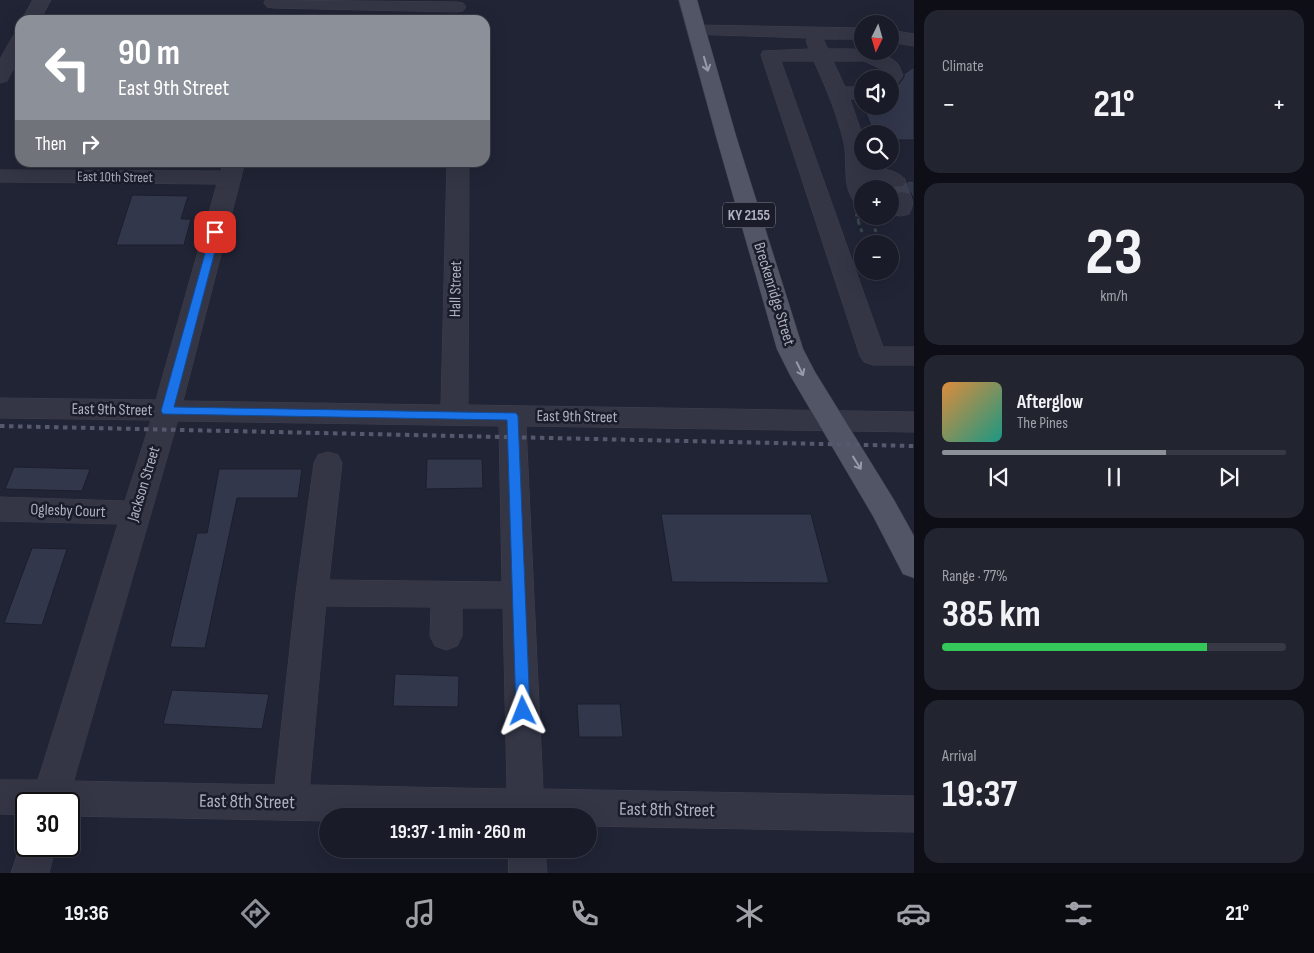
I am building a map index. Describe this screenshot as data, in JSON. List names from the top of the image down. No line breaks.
{"streets":{"main road":["KY 2155","Breckenridge Street"],"street":["East 10th Street","Hall Street","East 9th Street","Jackson Street","Oglesby Court","East 8th Street"]},"crossings":[["East 10th Street","Jackson Street"],["Hall Street","East 9th Street"],["Breckenridge Street","East 9th Street"],["East 9th Street","Jackson Street"],["Jackson Street","Oglesby Court"]],"one_way":["Breckenridge Street"],"north":"bottom","page":{"tile":["Climate",["23","km/h"],["Range · 77%","385 km"],["Arrival","19:37"]],"map_buttons":["+","−"],"turn":["90 m","East 9th Street"],"heat":["−","21°","+"],"then":"Then","song":["Afterglow","The Pines"],"limit":"30","trip":"19:37 · 1 min · 260 m","tabs":["19:36","21°"]}}
